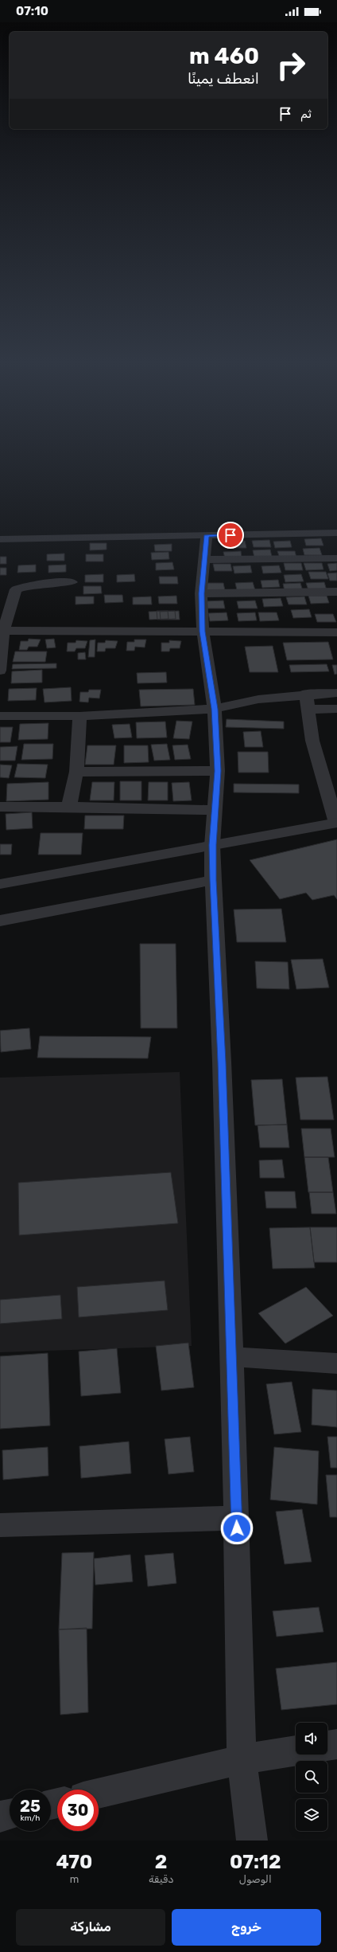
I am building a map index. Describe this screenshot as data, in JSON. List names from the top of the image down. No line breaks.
{"page":{"status":"07:10","turn":["460 m","انعطف يمينًا"],"then":"ثم","speed":"25 km/h","limit":"30","eta":["07:12","الوصول","2","دقيقة","470","m"],"buttons":["خروج","مشاركة"]}}
